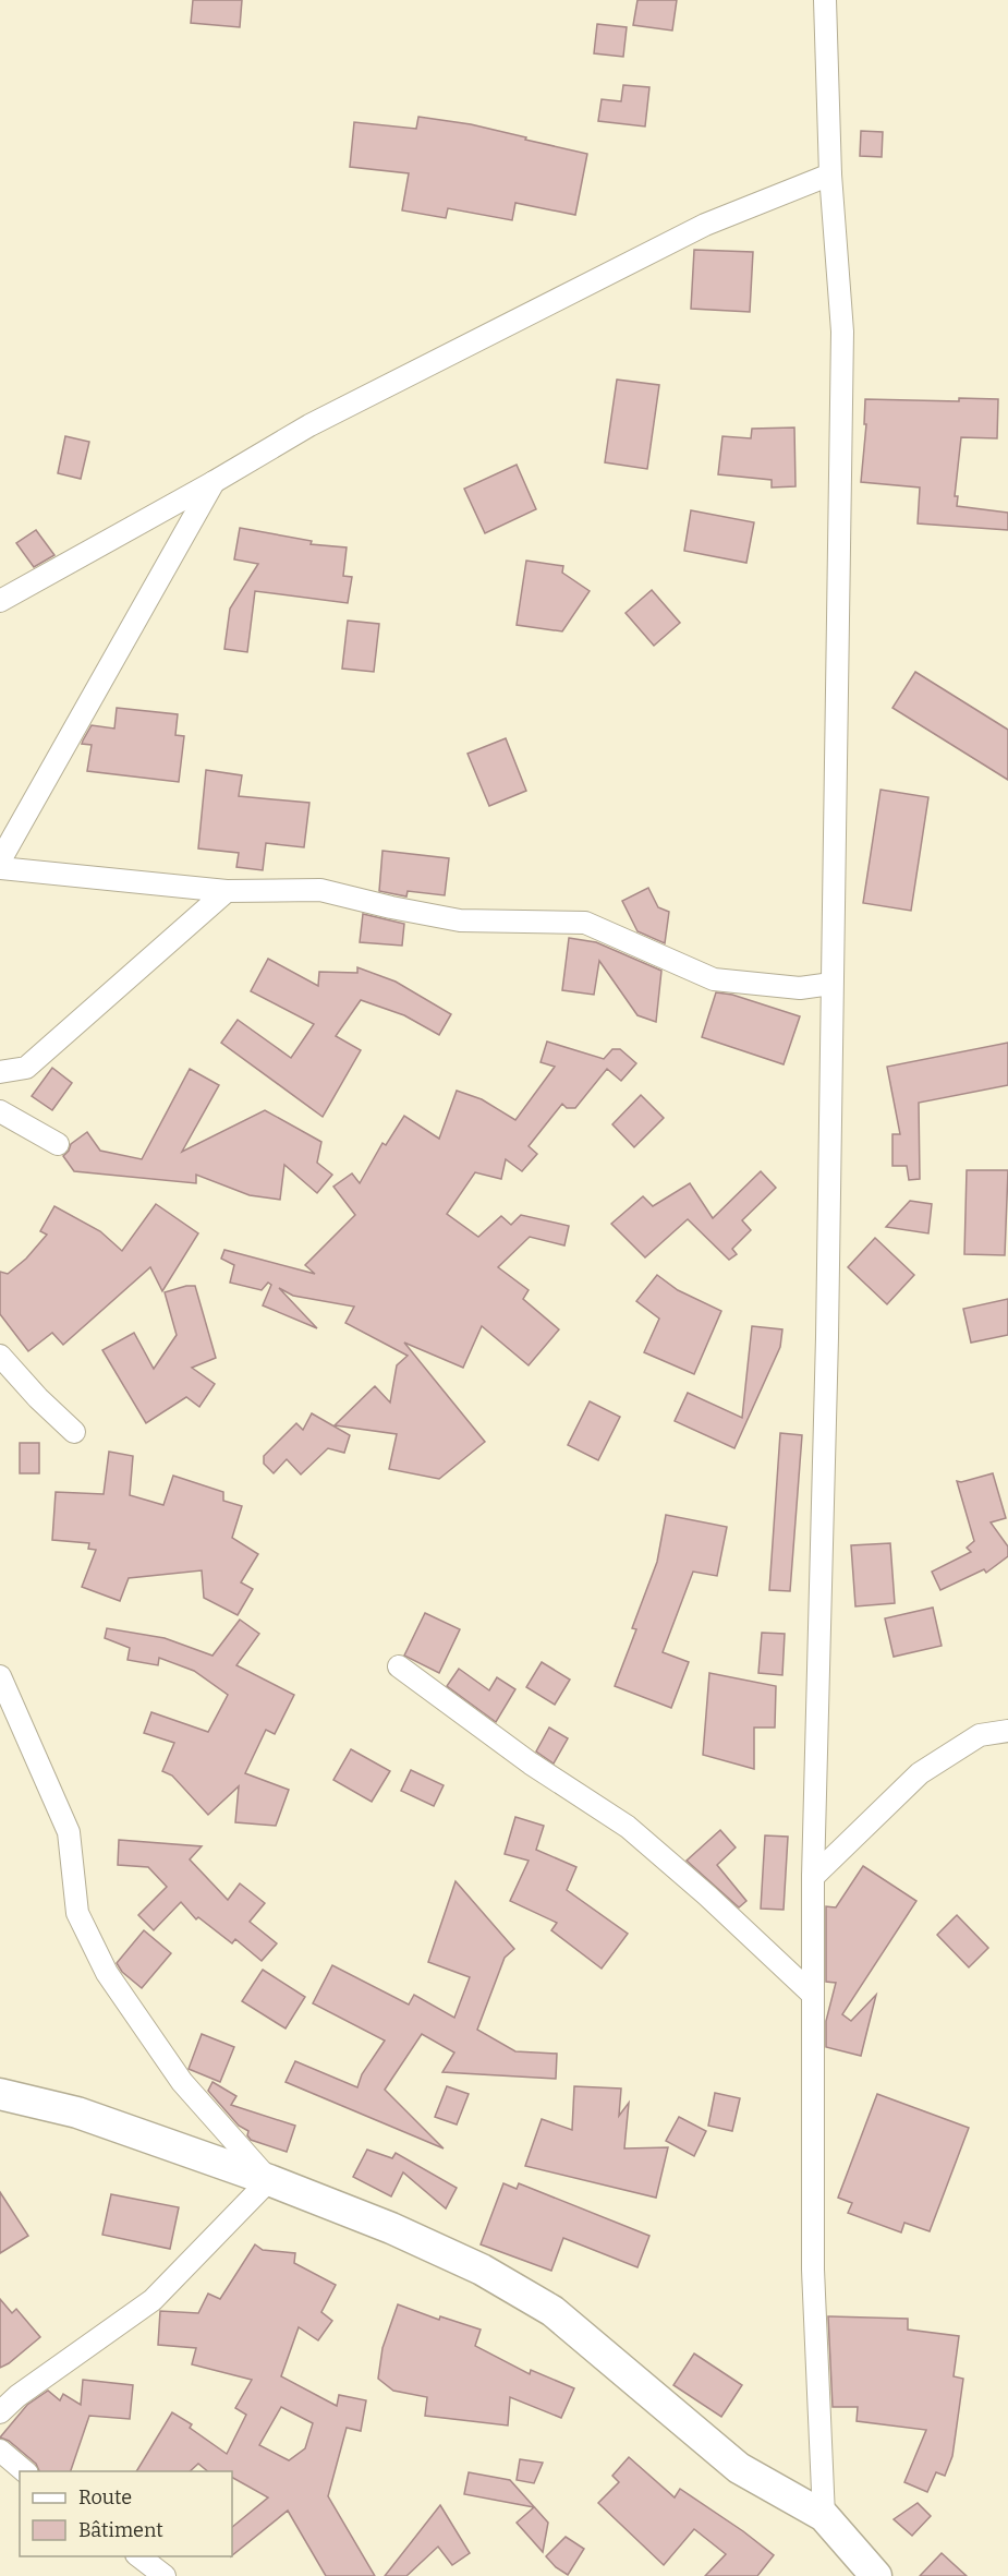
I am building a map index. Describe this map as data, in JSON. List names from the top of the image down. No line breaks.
{"legend":["Route","Bâtiment"]}
